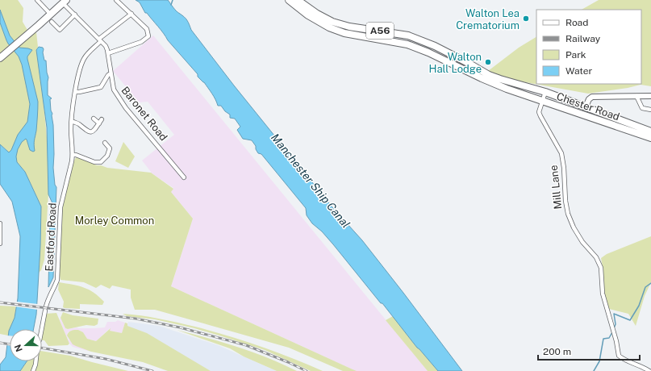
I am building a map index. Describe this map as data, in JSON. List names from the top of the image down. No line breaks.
{"streets":{"highway":["A56","Chester Road"],"street":["Baronet Road","Mill Lane","Eastford Road"]},"crossings":[["Chester Road","Mill Lane"]],"water":["Manchester Ship Canal"],"parks":["Morley Common"],"places":["Walton Lea Crematorium","Walton Hall Lodge"],"legend":["Road","Railway","Park","Water"],"scale_bar":"200 m","north":"left"}
